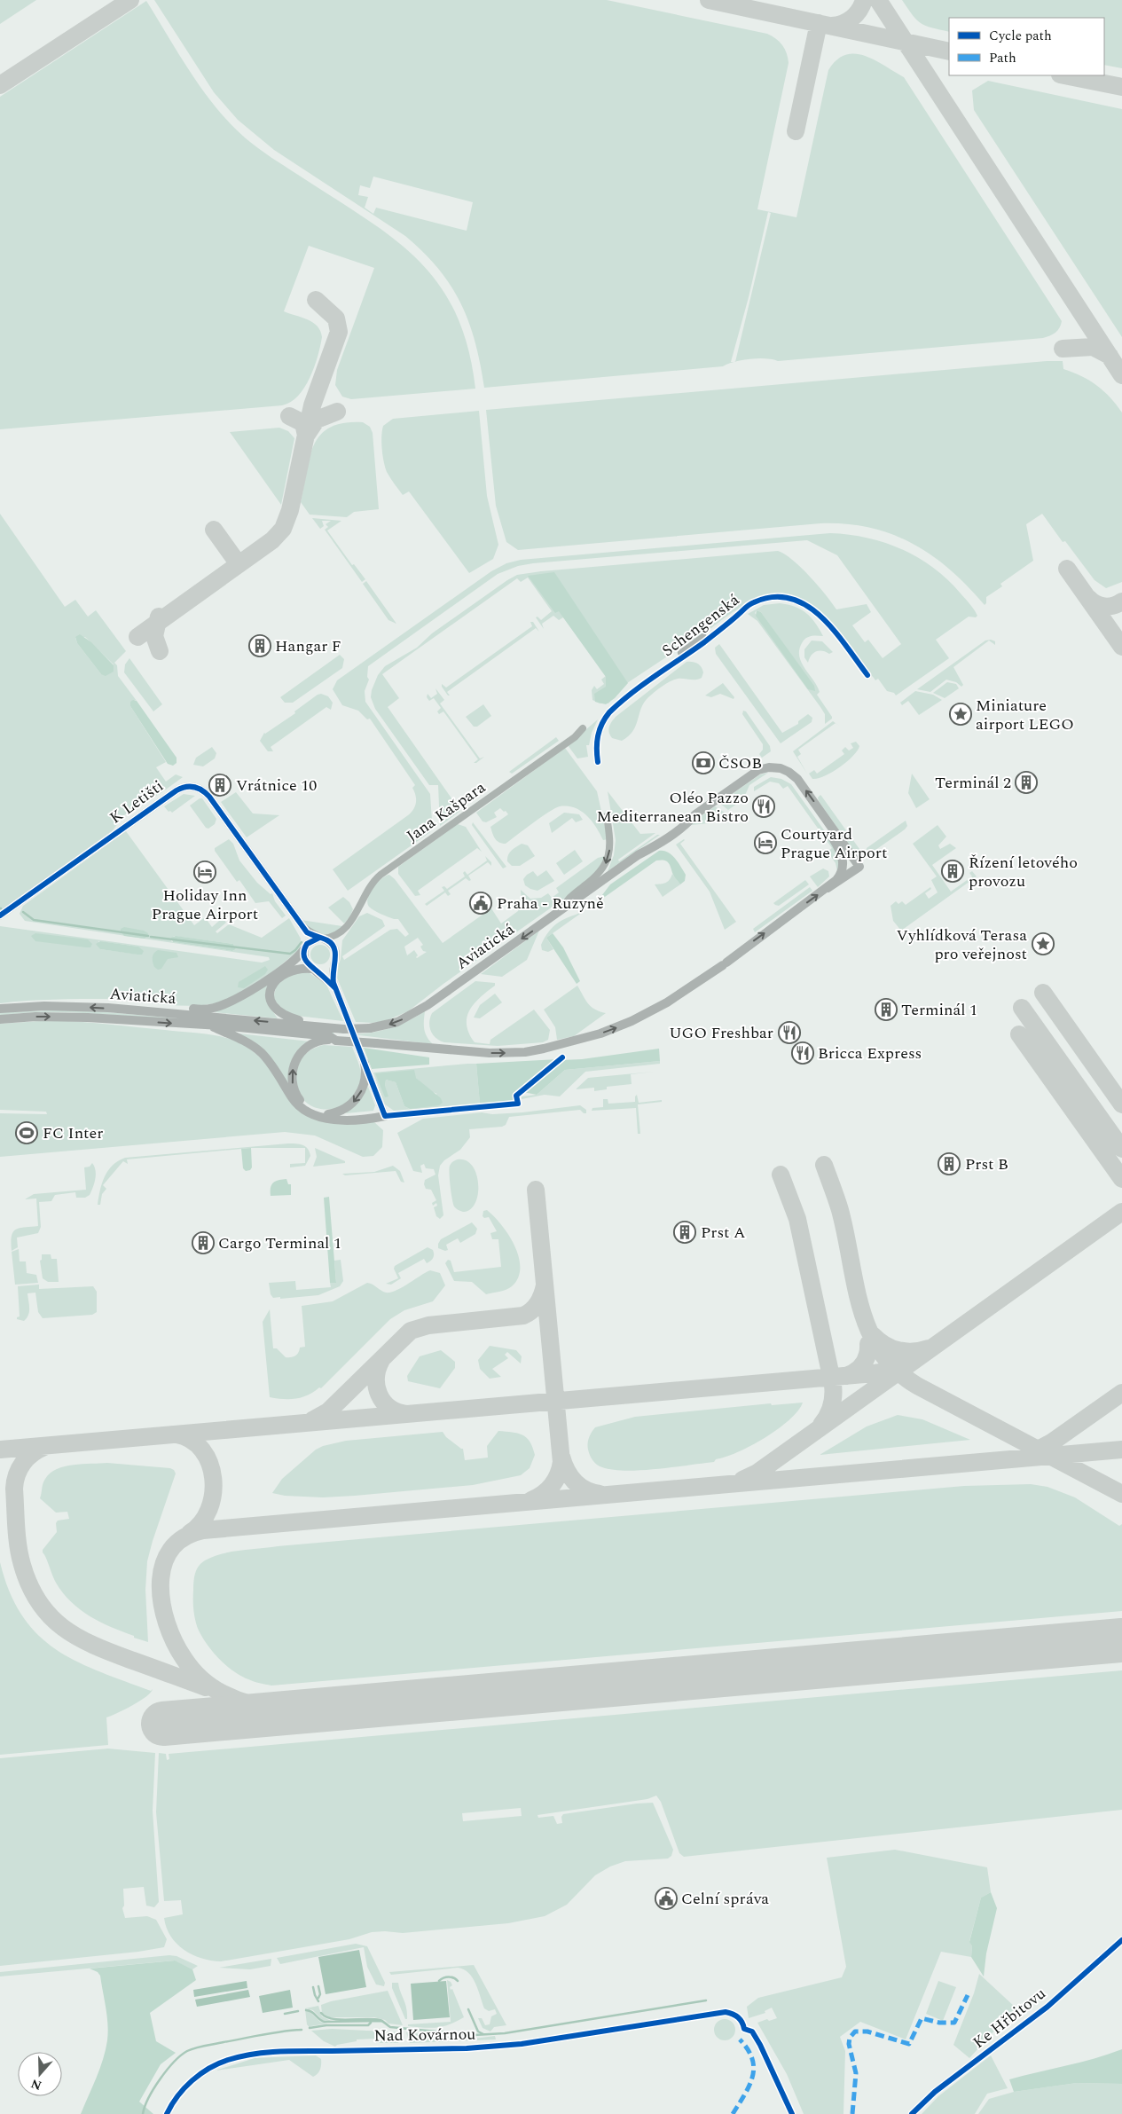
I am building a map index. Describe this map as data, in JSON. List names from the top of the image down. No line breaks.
{"streets":{"main road":["Aviatická"],"street":["Schengenská","K Letišti","Jana Kašpara","Ke Hřbitovu","Nad Kovárnou"]},"crossings":[["K Letišti","Jana Kašpara"]],"places":{"building":["Hangar F","Terminál 2","Vrátnice 10","Řízení letového provozu","Terminál 1","Prst B","Prst A","Cargo Terminal 1"],"place":["Miniature airport LEGO","Vyhlídková Terasa pro veřejnost"],"bank":["ČSOB"],"restaurant":["Oléo Pazzo Mediterranean Bistro","UGO Freshbar","Bricca Express"],"hotel":["Courtyard Prague Airport","Holiday Inn Prague Airport"],"public building":["Praha - Ruzyně","Celní správa"],"sports":["FC Inter"]},"legend":["Cycle path","Path"],"north":"bottom"}
